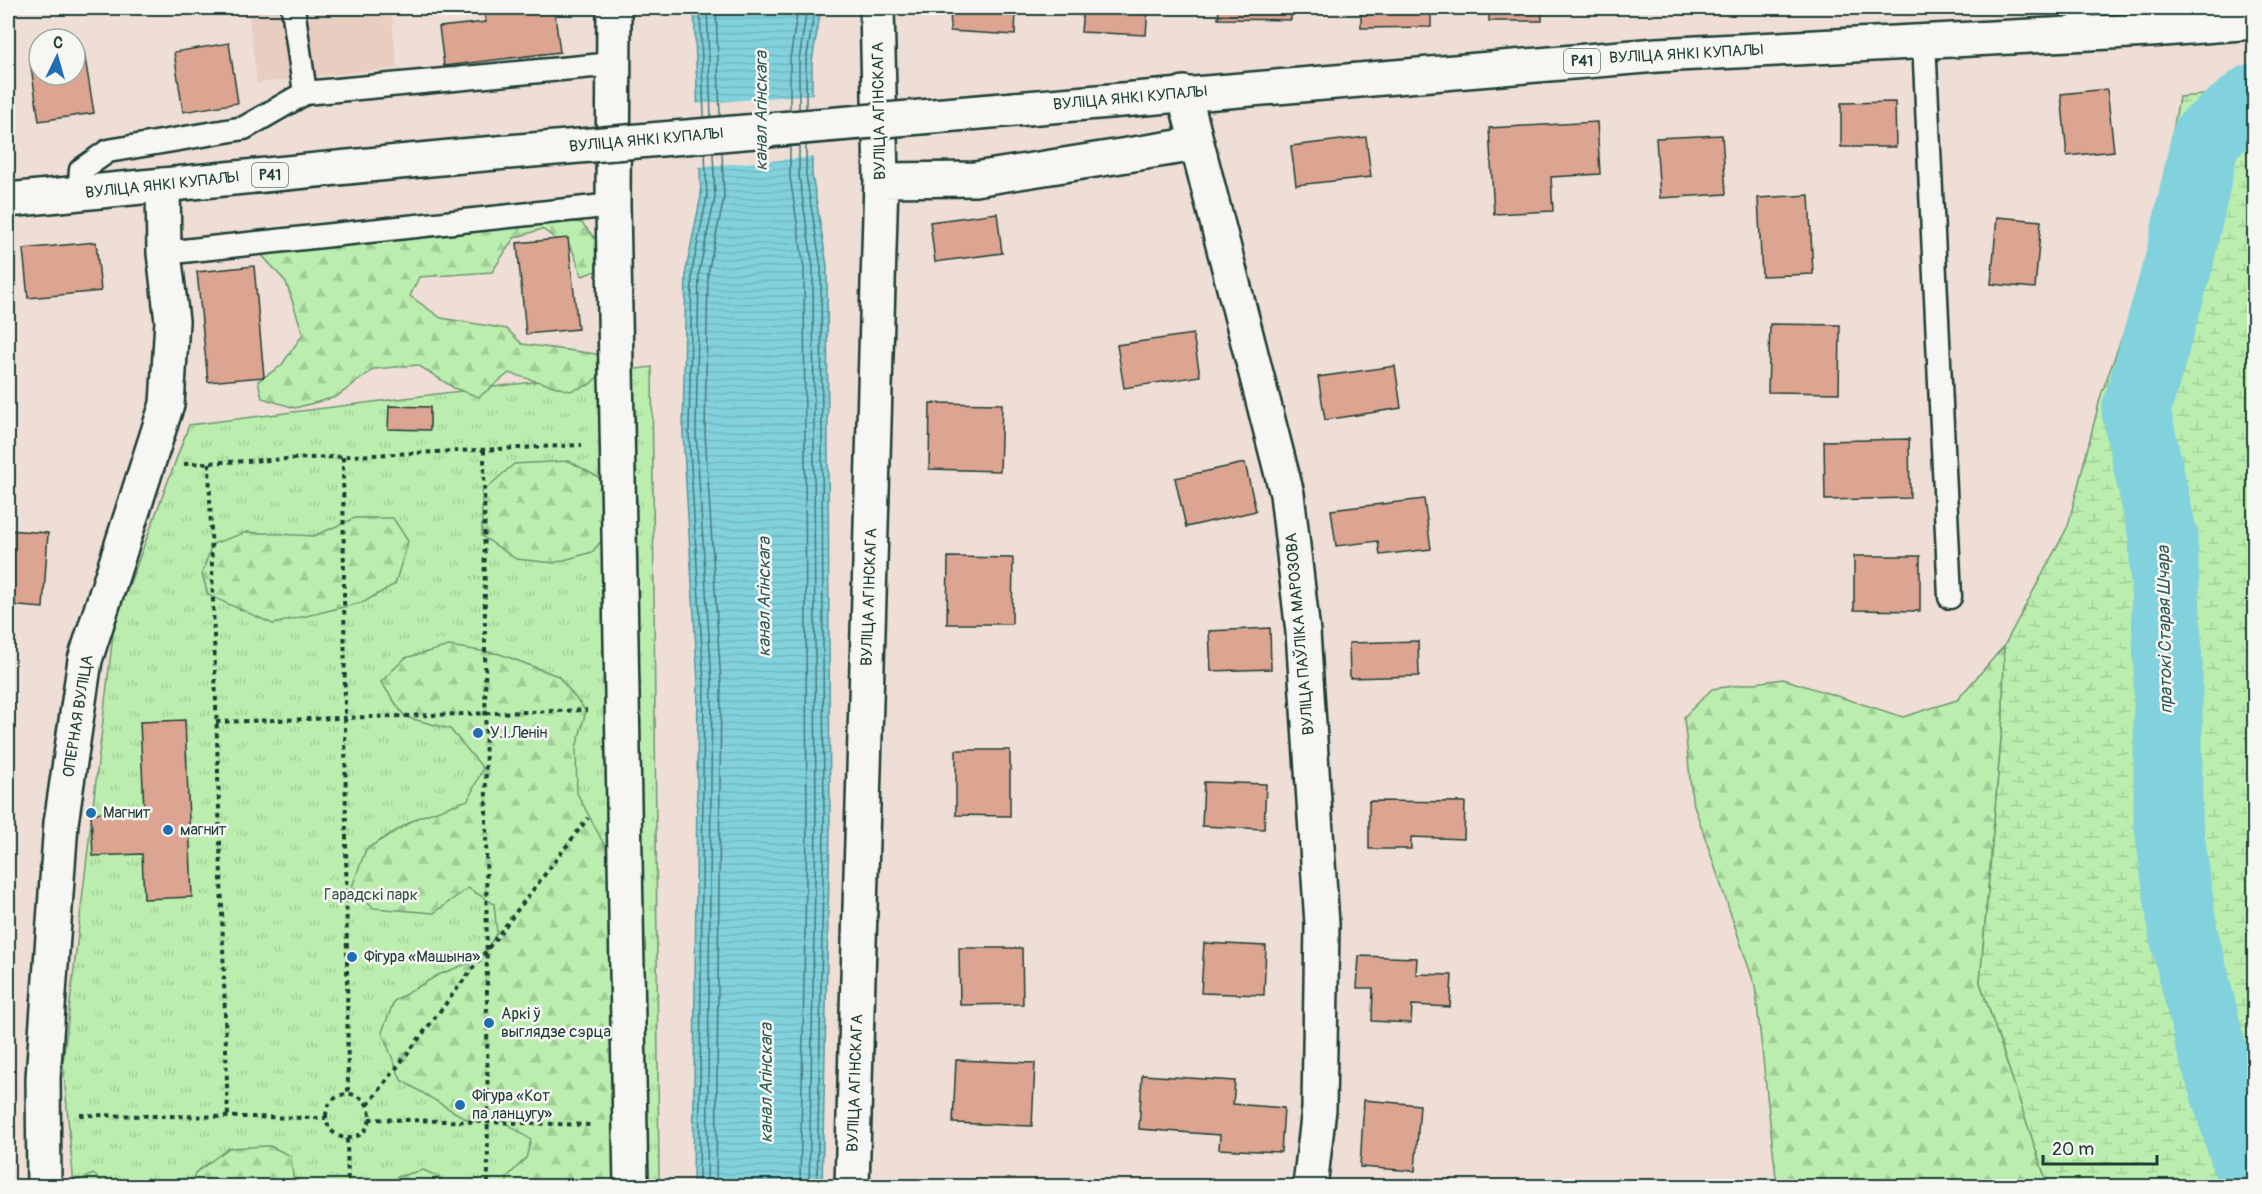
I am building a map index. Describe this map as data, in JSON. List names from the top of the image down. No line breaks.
{"streets":{"street":["ВУЛІЦА ЯНКІ КУПАЛЫ","Р41","ВУЛІЦА АГІНСКАГА","ВУЛІЦА ПАЎЛІКА МАРОЗОВА","ОПЕРНАЯ ВУЛІЦА"]},"crossings":[["ВУЛІЦА ЯНКІ КУПАЛЫ","ВУЛІЦА ПАЎЛІКА МАРОЗОВА"],["ВУЛІЦА ЯНКІ КУПАЛЫ","ОПЕРНАЯ ВУЛІЦА"]],"water":["канал Агінскага","пратокі Старая Шчара"],"parks":["Гарадскі парк"],"places":["У.І.Ленін","Магнит","магнит","Фігура «Машына»","Аркі ў выглядзе сэрца","Фігура «Кот па ланцугу»"],"scale_bar":"20 m","north":"top"}
